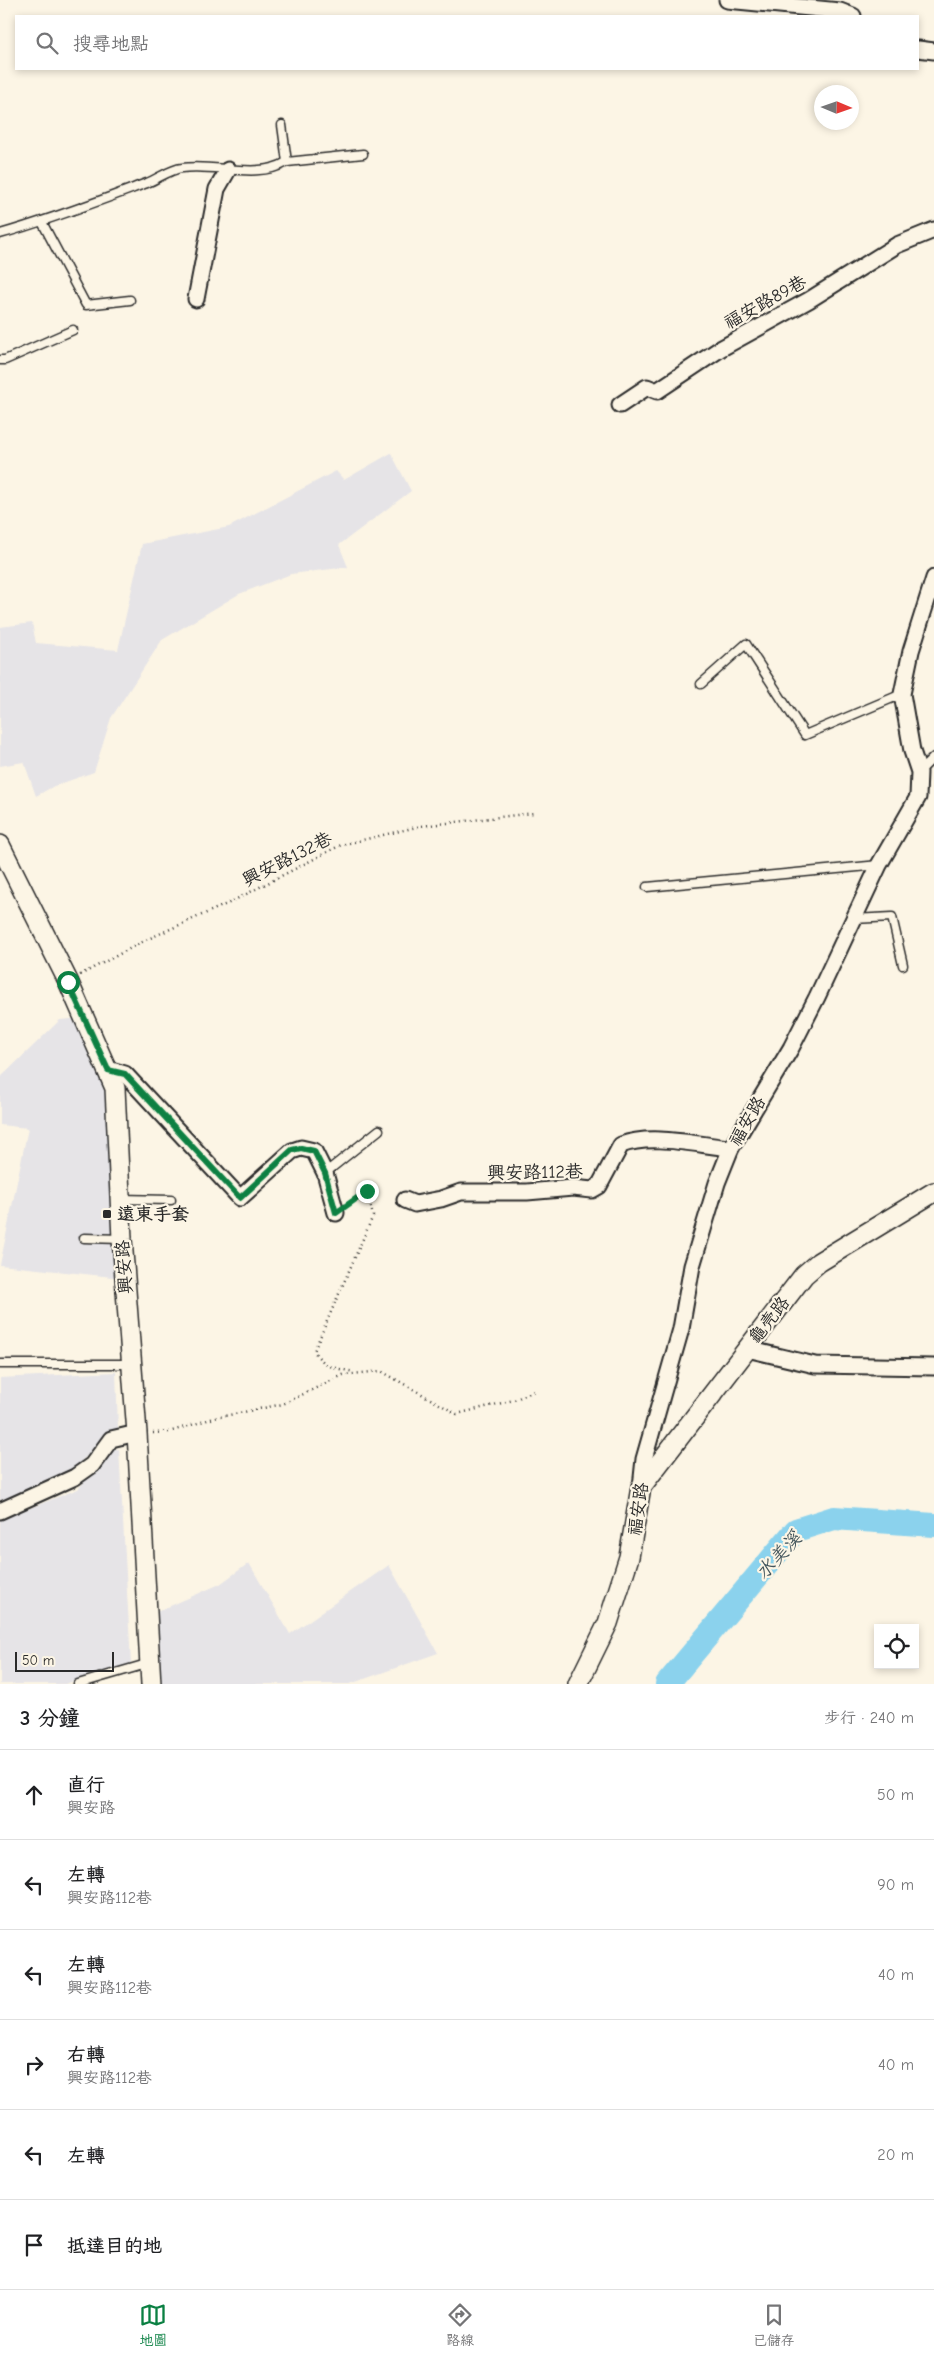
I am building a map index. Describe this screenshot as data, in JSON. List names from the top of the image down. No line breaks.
{"streets":{"street":["福安路89巷","福安路","興安路112巷","興安路","龜壳路"],"path":["興安路132巷"]},"crossings":[["興安路132巷","興安路"],["福安路","興安路112巷"],["福安路","龜壳路"]],"water":["水美溪"],"places":{"transit":["遠東手套"]},"scale_bar":"50 m","north":"right","page":{"search":"搜尋地點","scale":"50 m","heading":["3 分鐘","步行 · 240 m"],"list":[["直行","興安路","50 m"],["左轉","興安路112巷","90 m"],["左轉","興安路112巷","40 m"],["右轉","興安路112巷","40 m"],["左轉","20 m"],"抵達目的地"],"nav":["地圖","路線","已儲存"]}}
